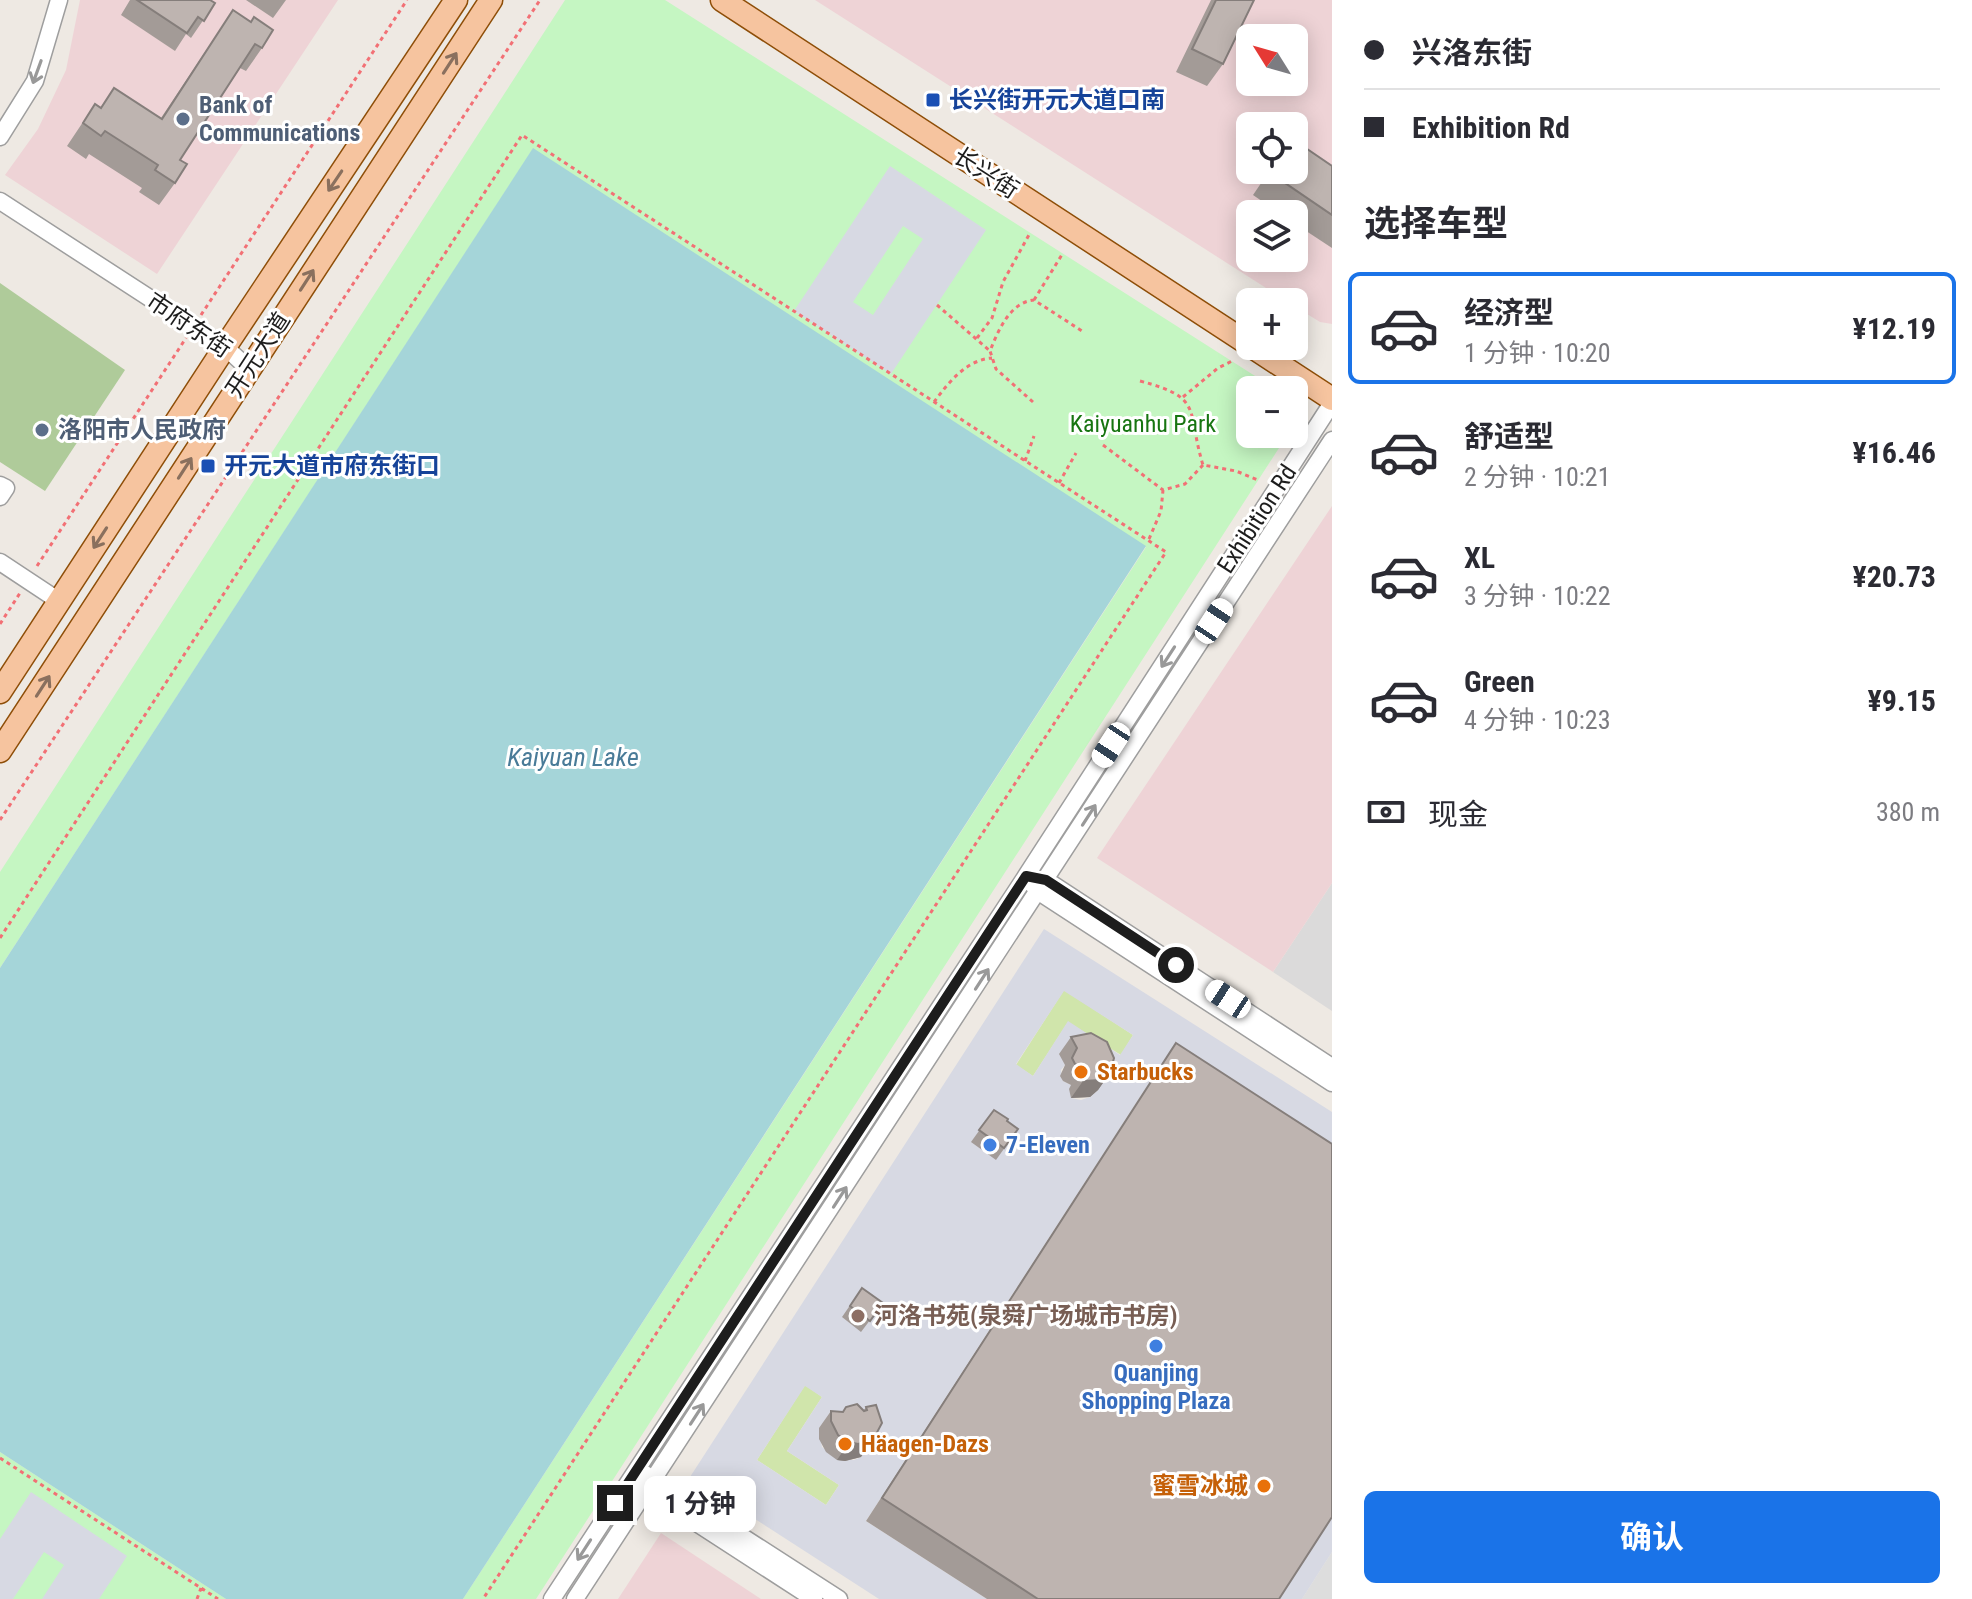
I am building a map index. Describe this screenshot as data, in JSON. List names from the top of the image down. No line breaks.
{"streets":{"main road":["长兴街","开元大道"],"street":["市府东街","Exhibition Rd"]},"crossings":[["长兴街","Exhibition Rd"],["市府东街","开元大道"]],"water":["Kaiyuan Lake"],"parks":["Kaiyuanhu Park"],"places":{"transit":["长兴街开元大道口南","开元大道市府东街口"],"other":["Bank of Communications","洛阳市人民政府","Starbucks","7-Eleven","河洛书苑(泉舜广场城市书房)","Quanjing Shopping Plaza","Häagen-Dazs","蜜雪冰城"]},"north":"top left","page":{"banner":["兴洛东街","Exhibition Rd"],"map_buttons":["+","−"],"heading":"选择车型","list":[{"name":"经济型","note":"1 分钟 · 10:20","value":"¥12.19"},{"name":"舒适型","note":"2 分钟 · 10:21","value":"¥16.46"},{"name":"XL","note":"3 分钟 · 10:22","value":"¥20.73"},{"name":"Green","note":"4 分钟 · 10:23","value":"¥9.15"}],"pay":["现金","380 m"],"buttons":"确认","bubble":"1 分钟"}}
